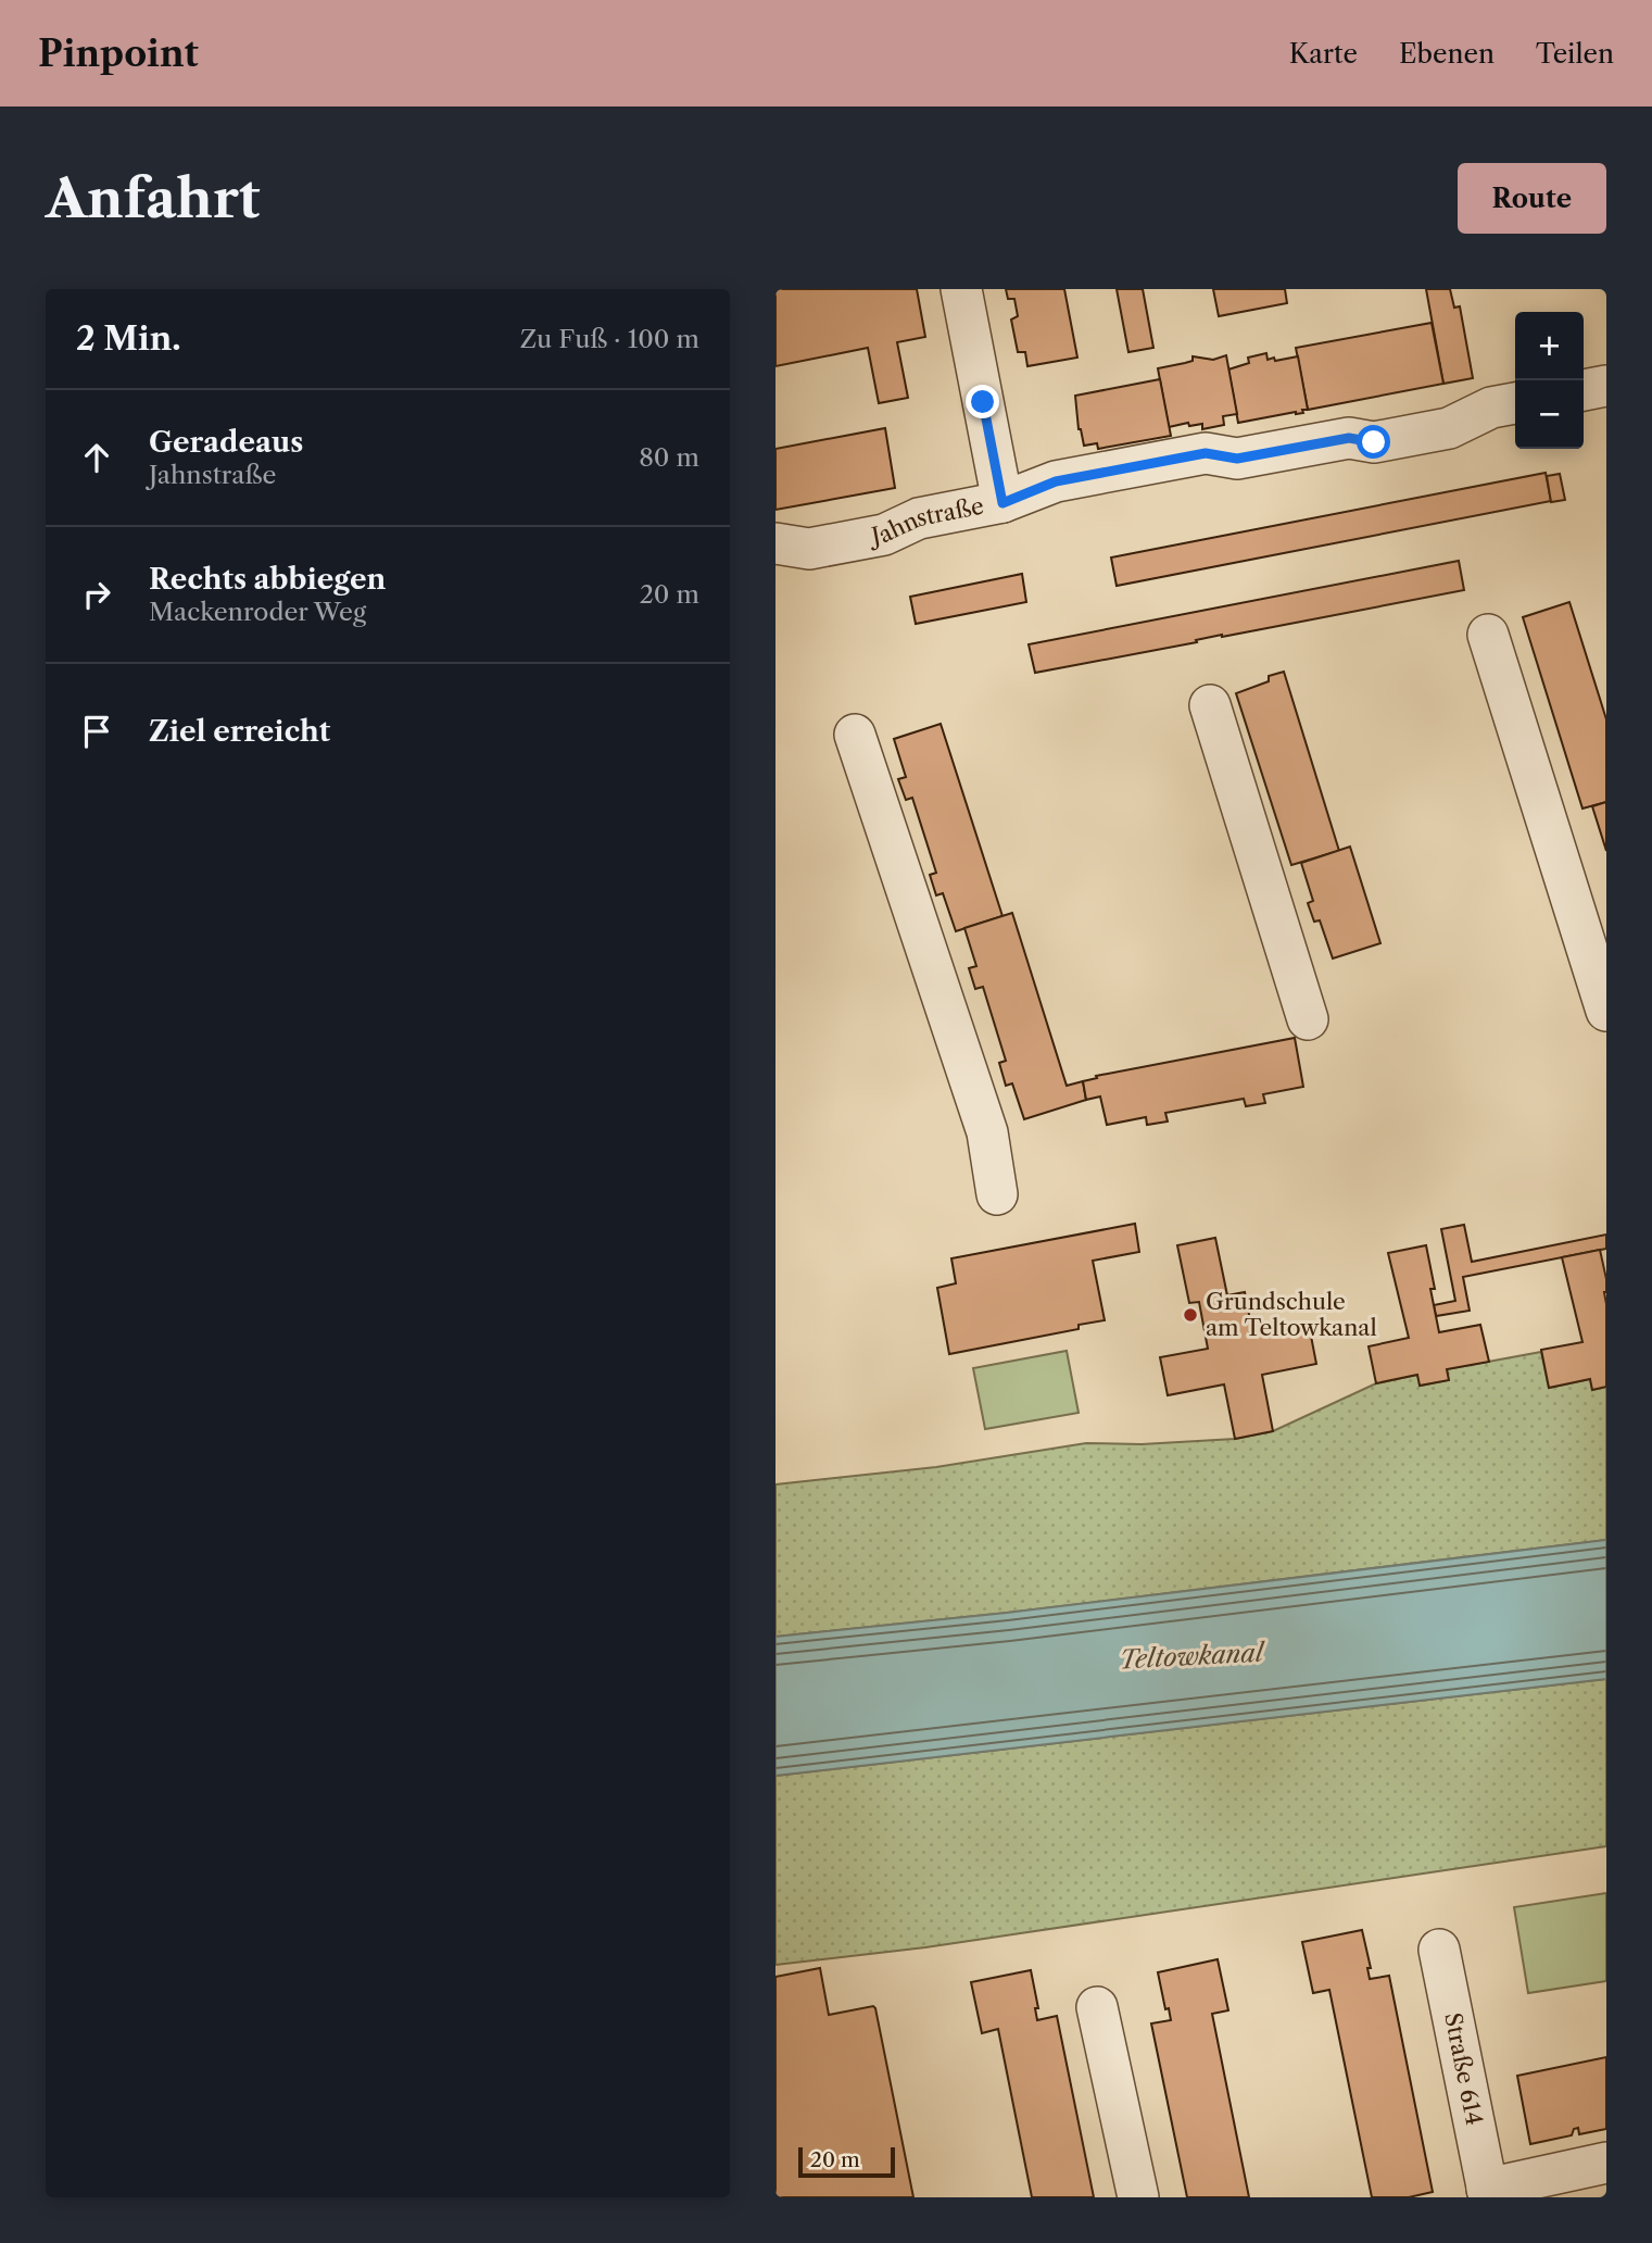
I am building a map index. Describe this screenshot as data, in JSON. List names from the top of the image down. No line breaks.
{"streets":{"street":["Jahnstraße","Straße 614"]},"water":["Teltowkanal"],"places":["Grundschule am Teltowkanal"],"scale_bar":"20 m","page":{"header":"Pinpoint","nav":["Karte","Ebenen","Teilen"],"buttons":"Route","title":"Anfahrt","heading":["2 Min.","Zu Fuß · 100 m"],"map_buttons":["+","−"],"list":[["Geradeaus","Jahnstraße","80 m"],["Rechts abbiegen","Mackenroder Weg","20 m"],"Ziel erreicht"],"scale":"20 m"}}
